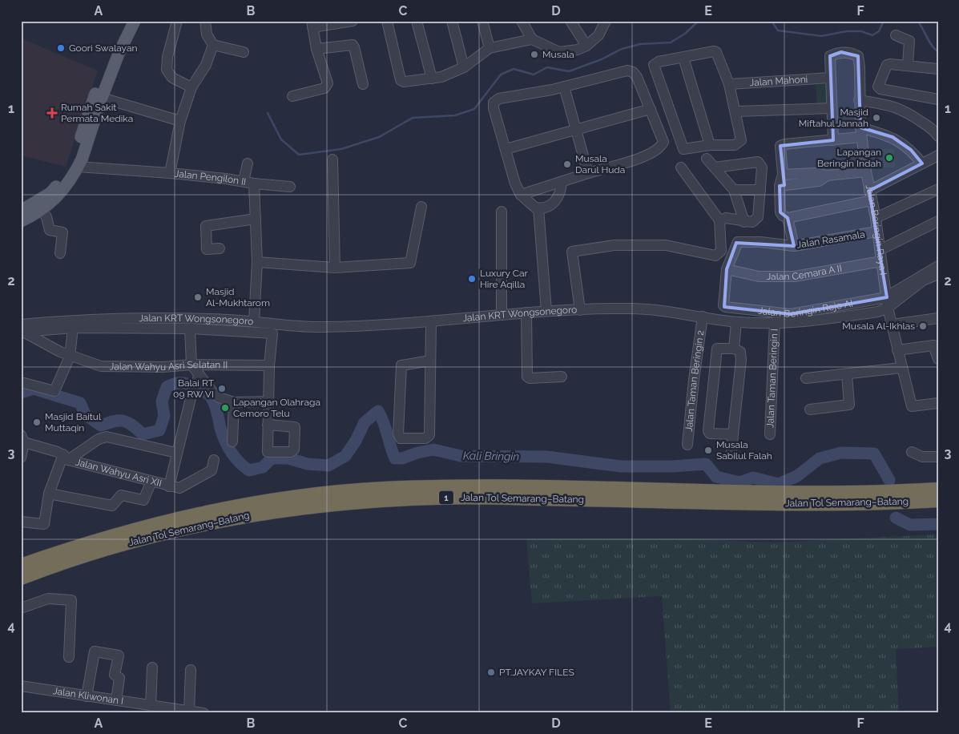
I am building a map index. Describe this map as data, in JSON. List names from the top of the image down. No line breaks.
{"streets":{"highway":["1","Jalan Tol Semarang–Batang"],"street":["Jalan Mahoni","Jalan Pengilon II","Jalan Beringin Raya I","Jalan Rasamala","Jalan Cemara A II","Jalan Beringin Rejo AI","Jalan KRT Wongsonegoro","Jalan Wahyu Asri Selatan II","Jalan Taman Beringin I","Jalan Taman Beringin 2","Jalan Wahyu Asri XII","Jalan Kliwonan I"]},"crossings":[["Jalan Mahoni","Jalan Beringin Raya I"],["Jalan Pengilon II","Jalan KRT Wongsonegoro"],["Jalan Beringin Raya I","Jalan Rasamala"],["Jalan Beringin Raya I","Jalan Cemara A II"],["Jalan Beringin Raya I","Jalan Beringin Rejo AI"],["Jalan Beringin Raya I","Jalan KRT Wongsonegoro"],["Jalan Rasamala","Jalan Cemara A II"],["Jalan Rasamala","Jalan Beringin Rejo AI"],["Jalan Cemara A II","Jalan Beringin Rejo AI"],["Jalan KRT Wongsonegoro","Jalan Wahyu Asri Selatan II"],["Jalan KRT Wongsonegoro","Jalan Taman Beringin I"],["Jalan KRT Wongsonegoro","Jalan Taman Beringin 2"]],"water":["Kali Bringin"],"places":{"other":["Goori Swalayan","Musala","Masjid Miftahul Jannah","Lapangan Beringin Indah","Musala Darul Huda","Luxury Car Hire Aqilla","Masjid Al-Mukhtarom","Musala Al-Ikhlas","Balai RT 09 RW VI","Lapangan Olahraga Cemoro Telu","Masjid Baitul Muttaqin","Musala Sabilul Falah","PT.JAYKAY FILES"],"health":["Rumah Sakit Permata Medika"]},"grid":{"columns":["A","B","C","D","E","F"],"rows":["1","2","3","4"]}}
